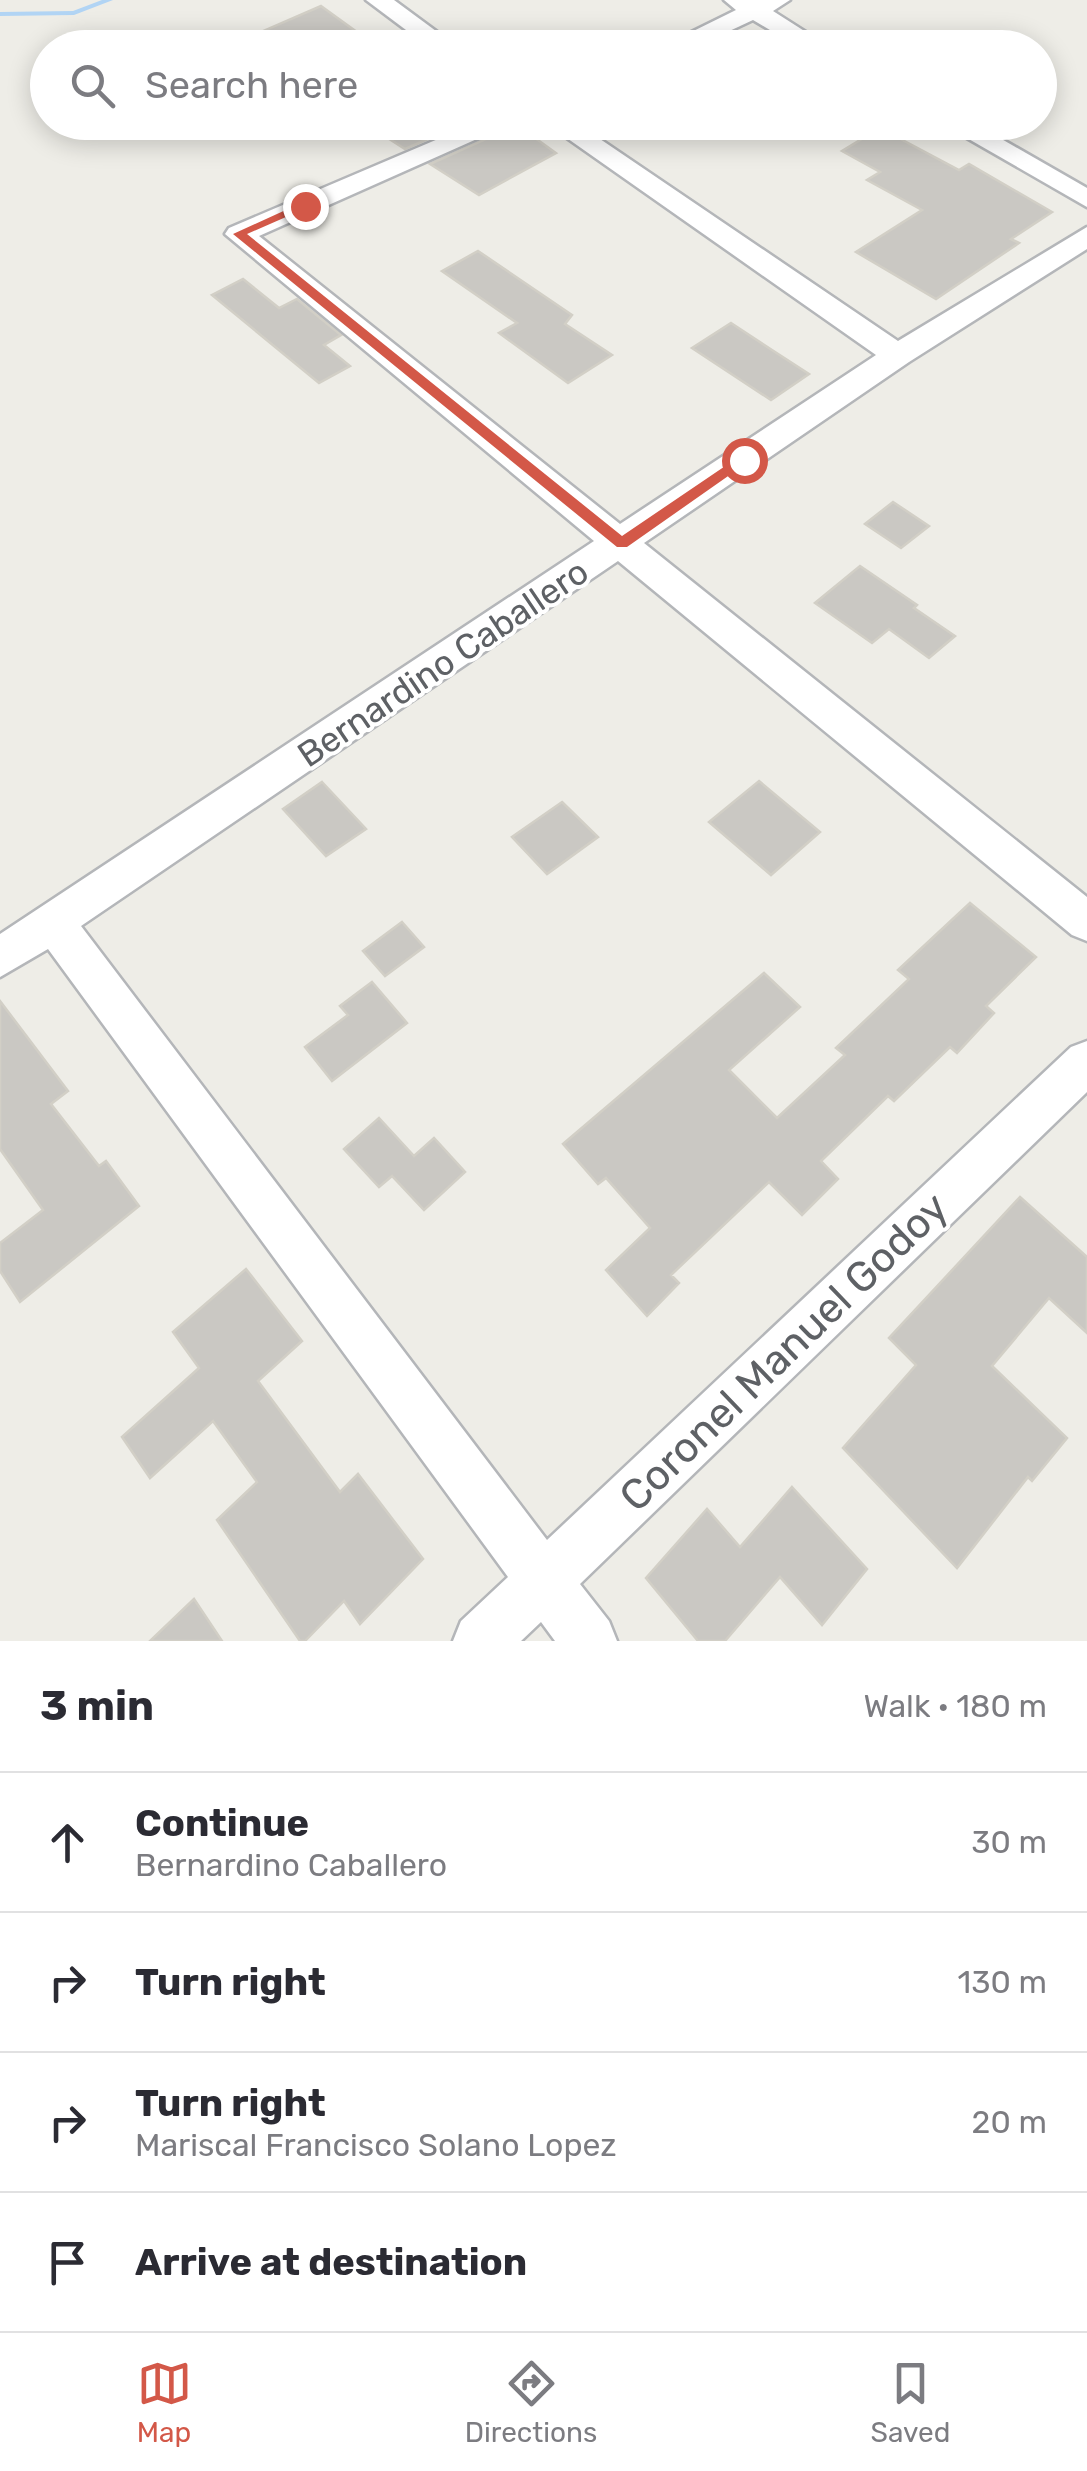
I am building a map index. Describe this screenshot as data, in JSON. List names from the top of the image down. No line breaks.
{"streets":{"street":["Bernardino Caballero","Coronel Manuel Godoy"]},"page":{"search":"Search here","heading":["3 min","Walk · 180 m"],"list":[["Continue","Bernardino Caballero","30 m"],["Turn right","130 m"],["Turn right","Mariscal Francisco Solano Lopez","20 m"],"Arrive at destination"],"nav":["Map","Directions","Saved"]}}
